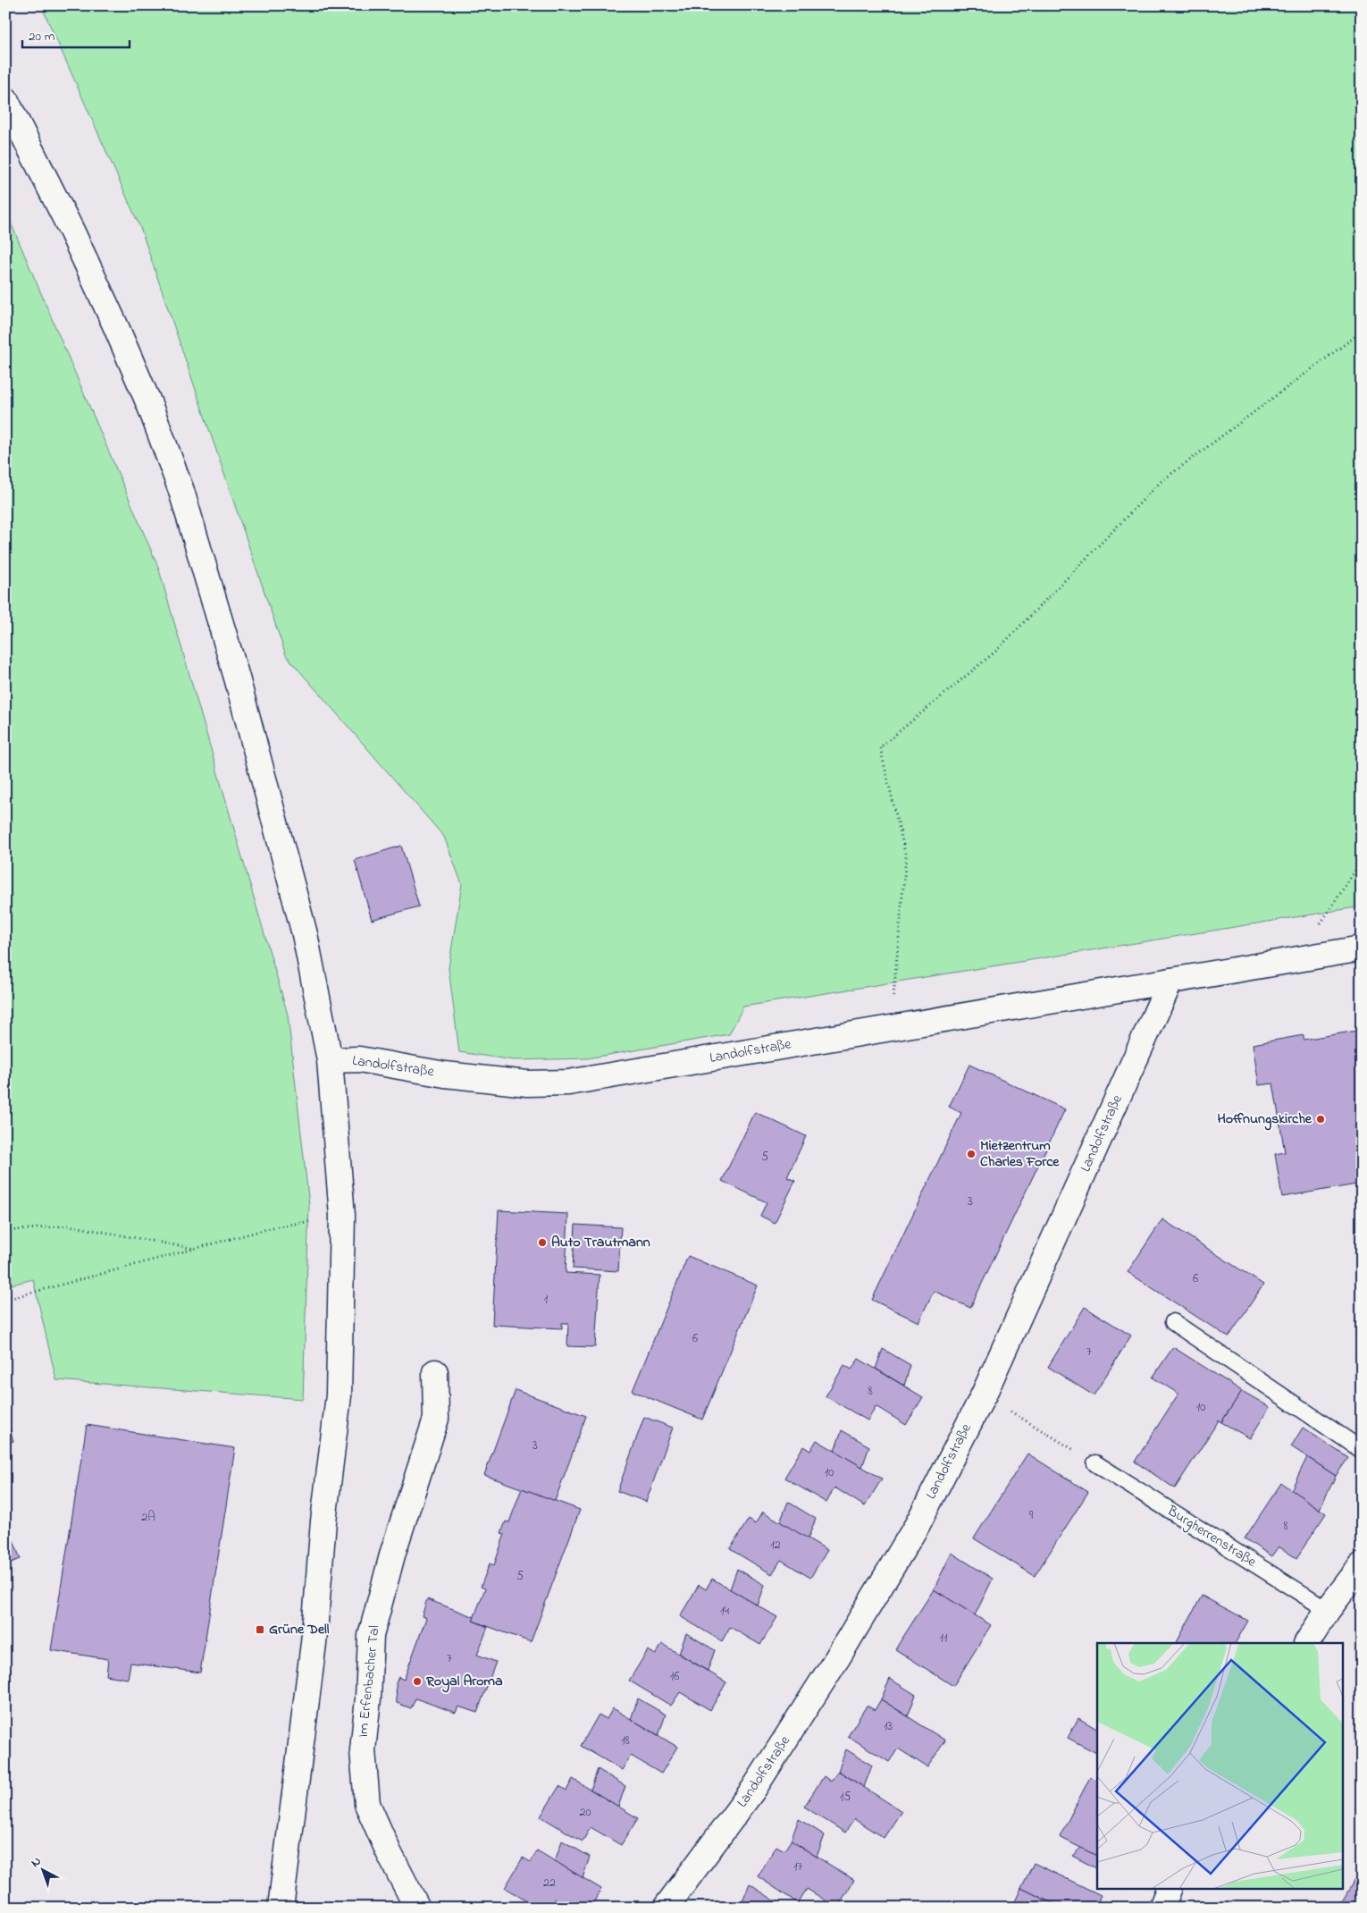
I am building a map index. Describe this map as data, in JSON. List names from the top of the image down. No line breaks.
{"streets":{"street":["Landolfstraße","Im Erfenbacher Tal"],"lane":["Burgherrenstraße"]},"places":{"other":["Hoffnungskirche","Mietzentrum Charles Force","Auto Trautmann","Royal Aroma"],"transit":["Grüne Dell"]},"house_numbers":["5","3","6","1","6","7","8","10","3","10","9","2A","8","12","5","14","11","7","16","13","18","15","20","17","22"],"scale_bar":"20 m","north":"top left"}
